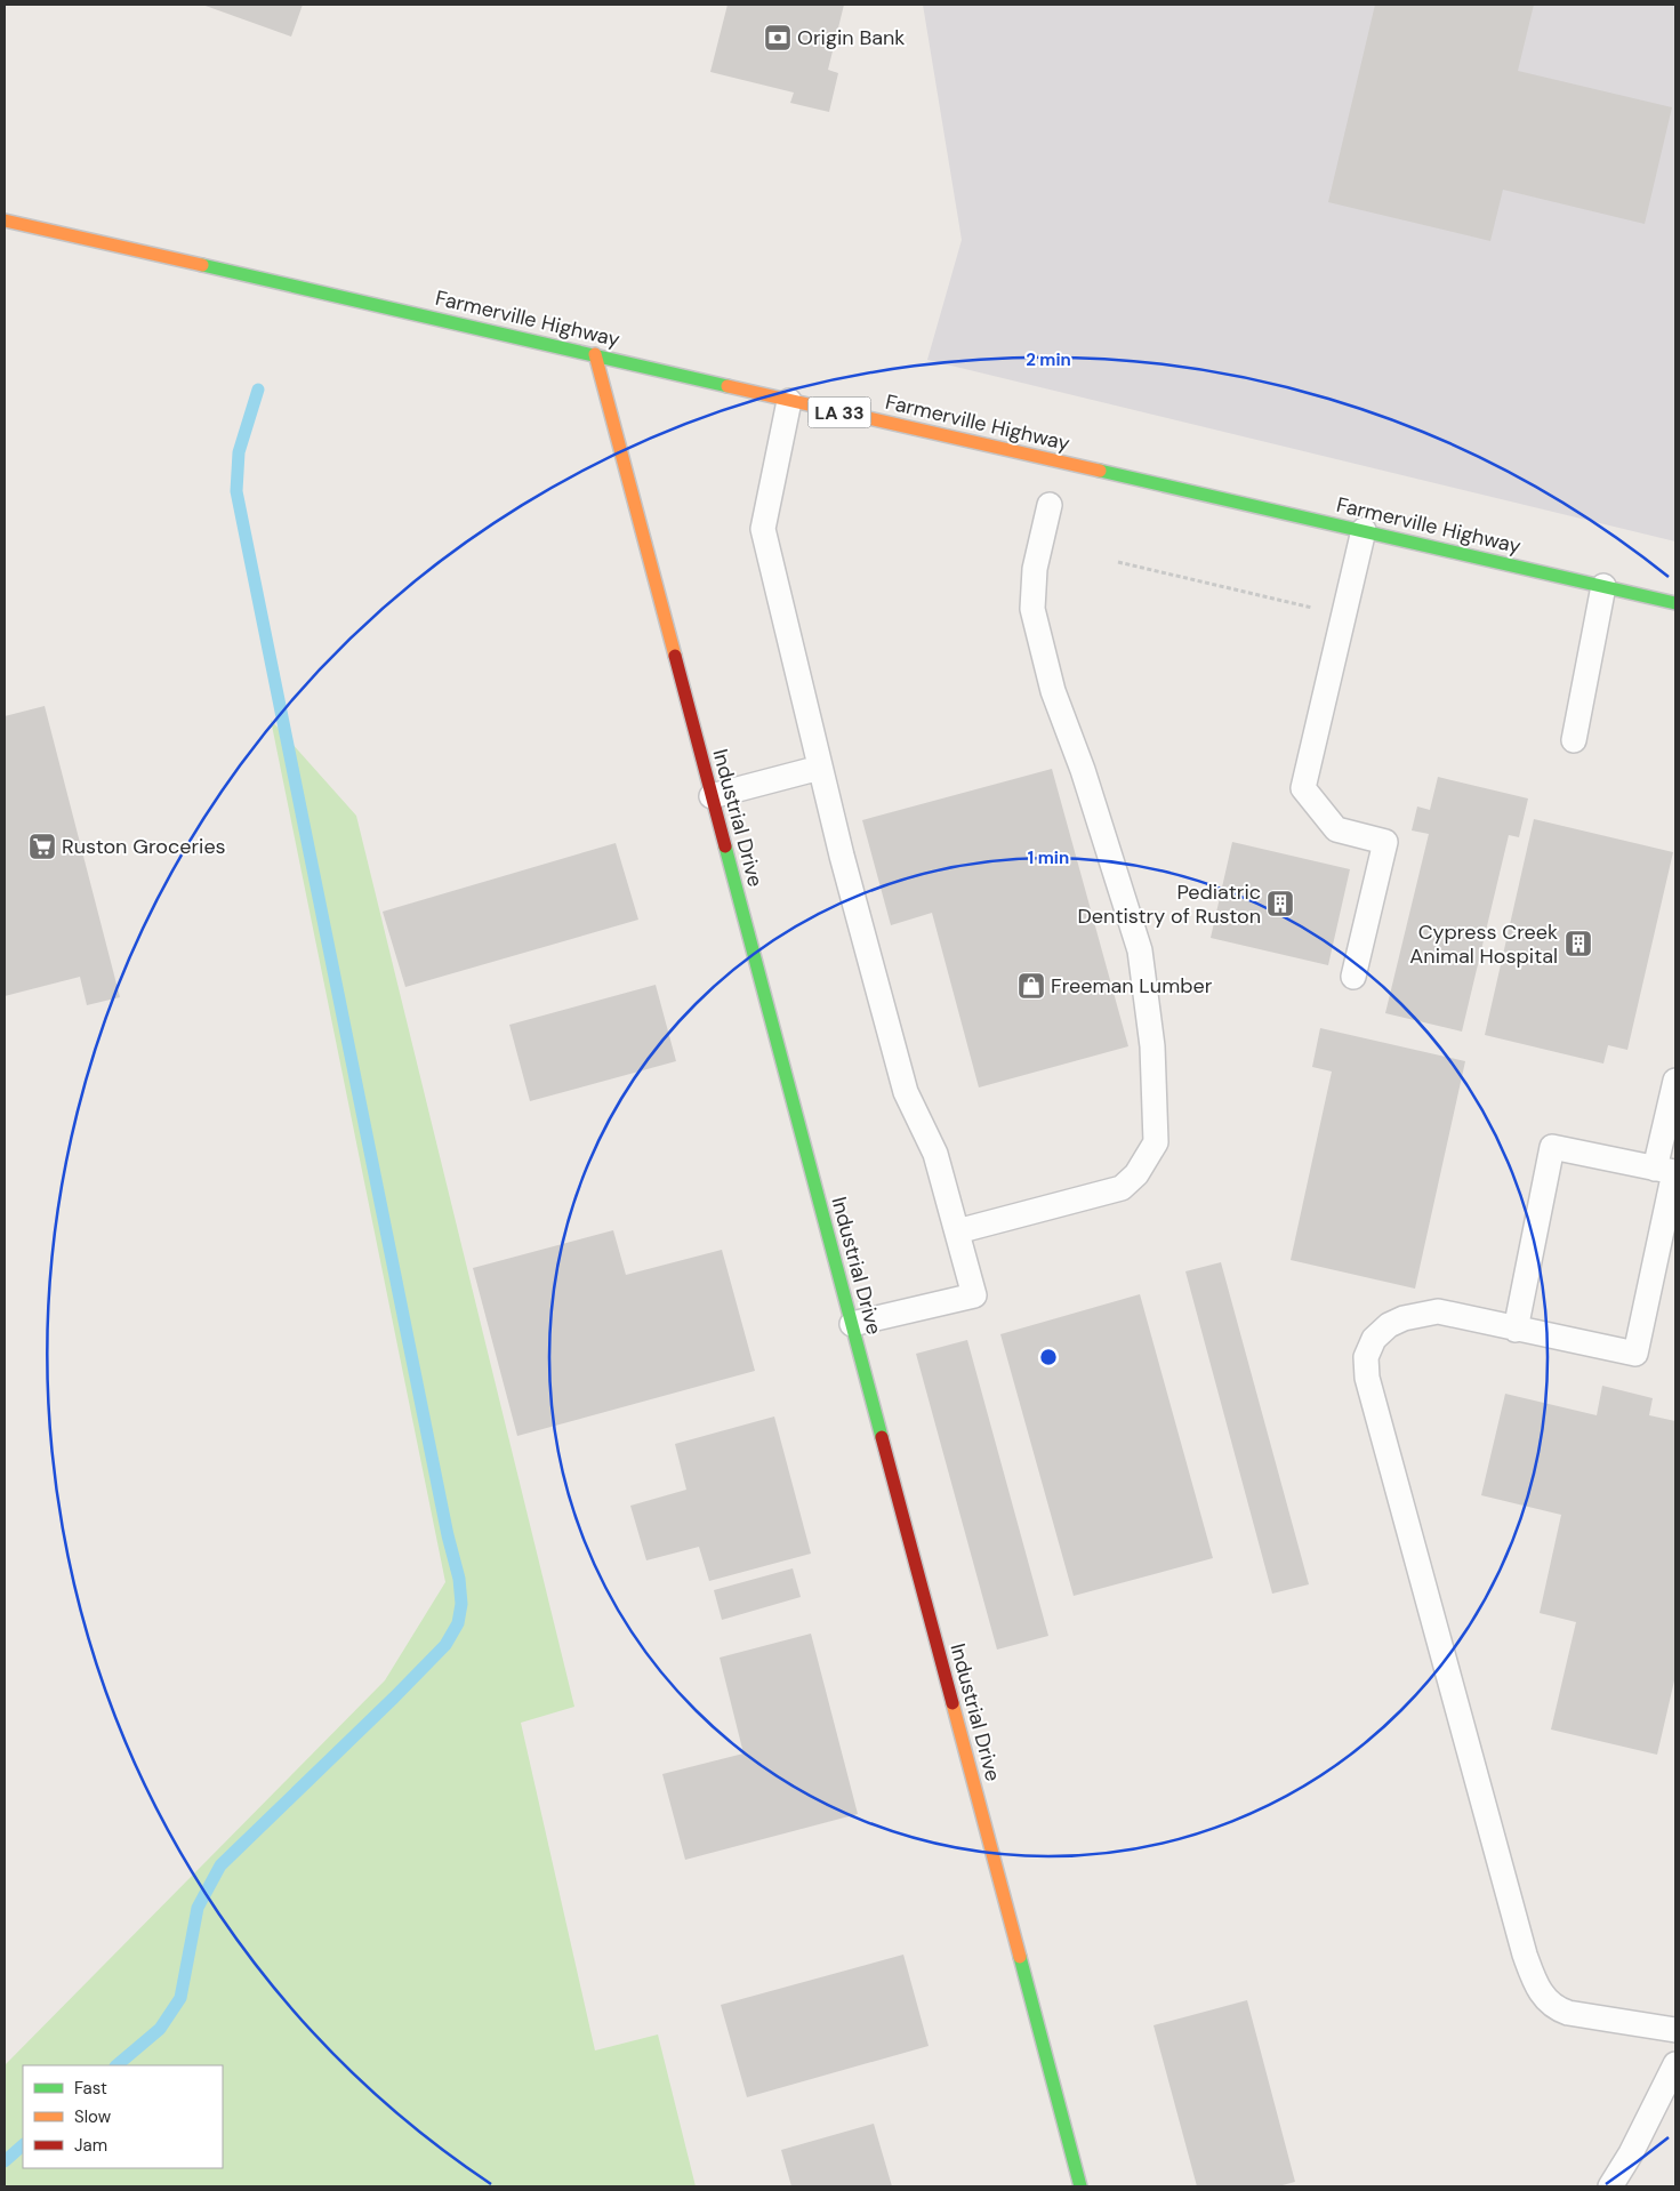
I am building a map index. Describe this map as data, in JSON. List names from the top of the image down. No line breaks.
{"streets":{"street":["Farmerville Highway","LA 33","Industrial Drive"]},"crossings":[["Farmerville Highway","Industrial Drive"]],"places":{"bank":["Origin Bank"],"supermarket":["Ruston Groceries"],"building":["Pediatric Dentistry of Ruston","Cypress Creek Animal Hospital"],"shop":["Freeman Lumber"]},"legend":["Fast","Slow","Jam"],"rings":["2 min","1 min"]}
